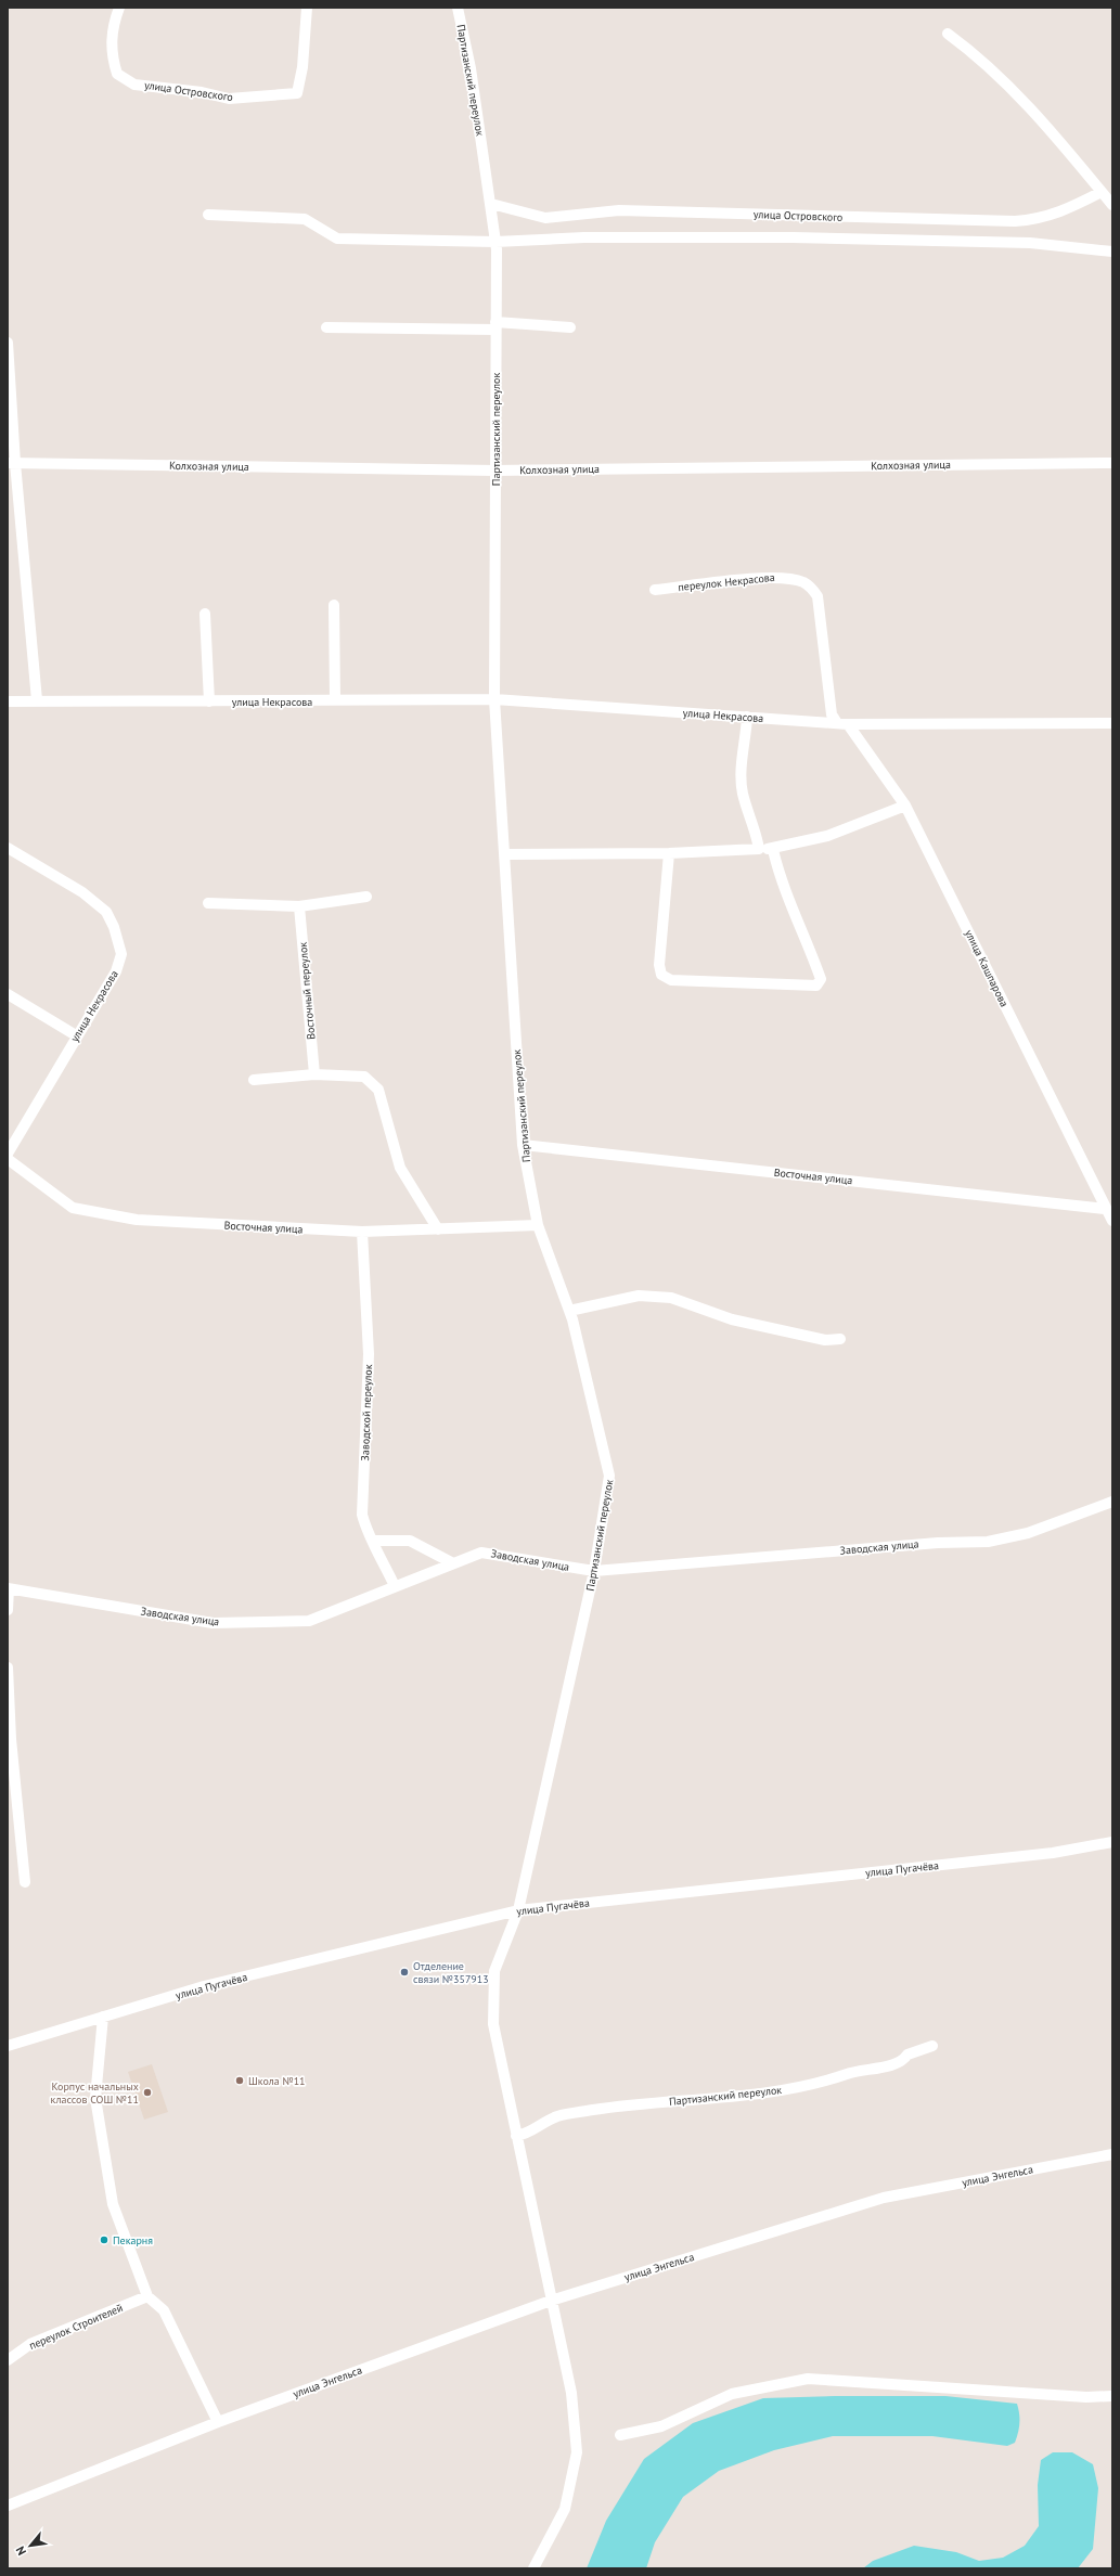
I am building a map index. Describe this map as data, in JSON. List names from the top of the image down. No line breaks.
{"streets":{"street":["Партизанский переулок","улица Островского","Колхозная улица","переулок Некрасова","улица Некрасова","улица Кашпарова","Восточный переулок","Восточная улица","Заводской переулок","Заводская улица","улица Пугачёва","улица Энгельса","переулок Строителей"]},"crossings":[["Партизанский переулок","улица Островского"],["Партизанский переулок","Колхозная улица"],["Партизанский переулок","улица Некрасова"],["Партизанский переулок","Восточная улица"],["Партизанский переулок","Заводская улица"],["Партизанский переулок","улица Пугачёва"],["Партизанский переулок","улица Энгельса"],["переулок Некрасова","улица Некрасова"],["переулок Некрасова","улица Кашпарова"],["улица Некрасова","улица Кашпарова"],["улица Кашпарова","Восточная улица"],["Восточная улица","Заводской переулок"],["Заводской переулок","Заводская улица"]],"places":["Отделение связи №357913","Школа №11","Корпус начальных классов СОШ №11","Пекарня"],"north":"bottom left"}
